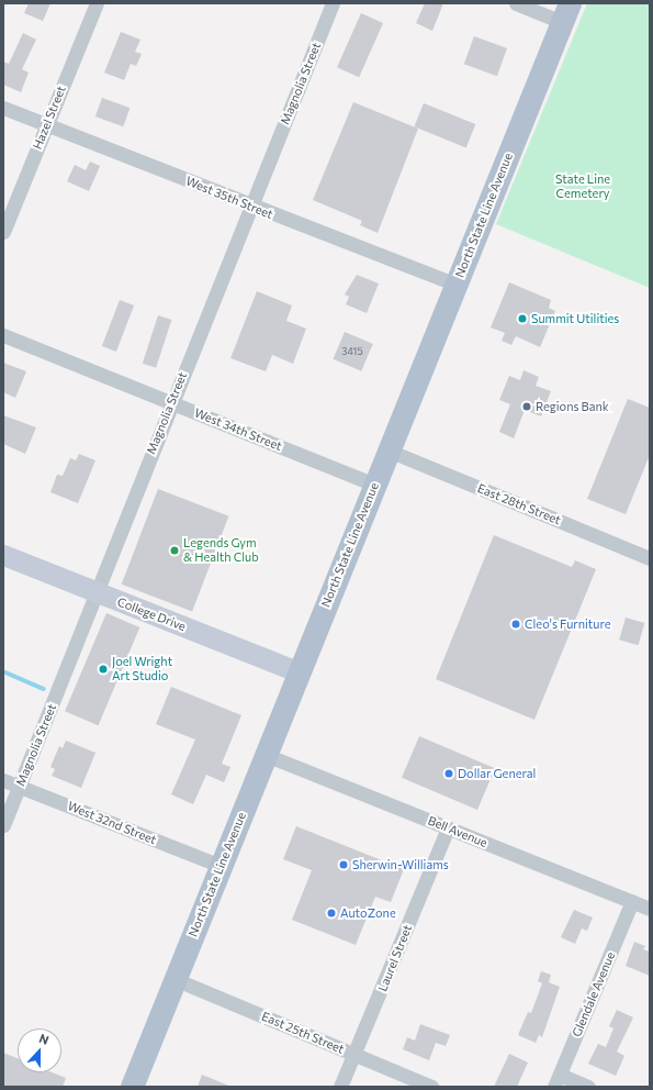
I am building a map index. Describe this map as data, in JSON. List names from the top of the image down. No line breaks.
{"streets":{"main road":["North State Line Avenue"],"street":["Magnolia Street","Hazel Street","West 35th Street","West 34th Street","East 28th Street","College Drive","West 32nd Street","Bell Avenue","Laurel Street","Glendale Avenue","East 25th Street"]},"crossings":[["Magnolia Street","West 35th Street"],["Magnolia Street","West 34th Street"],["Magnolia Street","College Drive"],["Magnolia Street","West 32nd Street"],["Hazel Street","West 35th Street"],["West 35th Street","North State Line Avenue"],["North State Line Avenue","West 34th Street"],["North State Line Avenue","East 28th Street"],["North State Line Avenue","College Drive"],["North State Line Avenue","West 32nd Street"],["North State Line Avenue","Bell Avenue"],["North State Line Avenue","East 25th Street"],["Bell Avenue","Laurel Street"],["Bell Avenue","Glendale Avenue"],["Laurel Street","East 25th Street"]],"parks":["State Line Cemetery"],"places":["Summit Utilities","Regions Bank","Legends Gym & Health Club","Cleo's Furniture","Joel Wright Art Studio","Dollar General","Sherwin-Williams","AutoZone"],"house_numbers":["3415"],"north":"top"}
